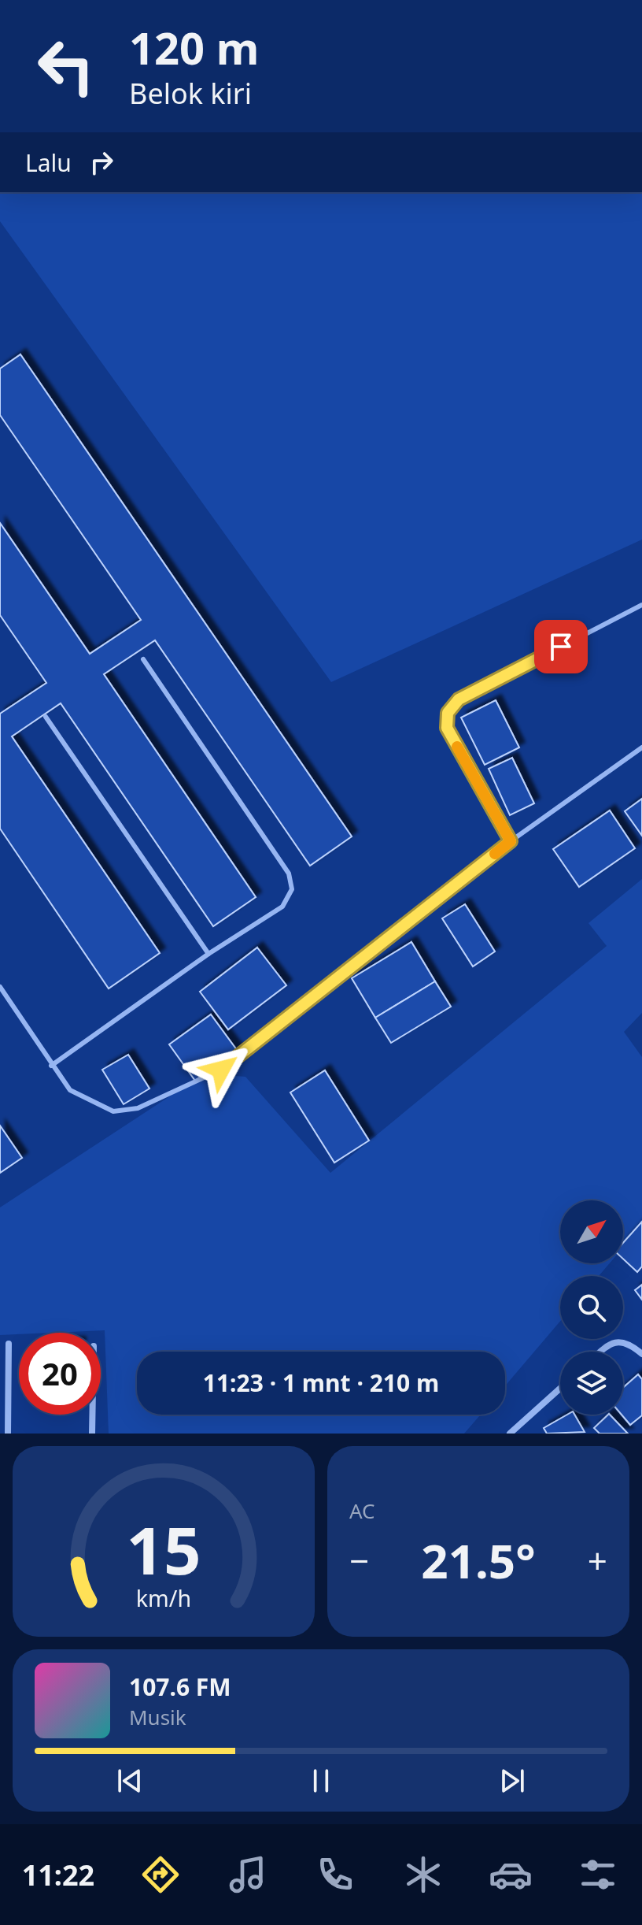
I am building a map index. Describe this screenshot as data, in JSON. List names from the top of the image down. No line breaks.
{"north":"top right","page":{"turn":["120 m","Belok kiri"],"then":"Lalu","limit":"20","trip":"11:23 · 1 mnt · 210 m","tile":"AC","heat":["−","21.5°","+"],"song":["107.6 FM","Musik"],"tabs":"11:22","gauge":["15","km/h"]}}
